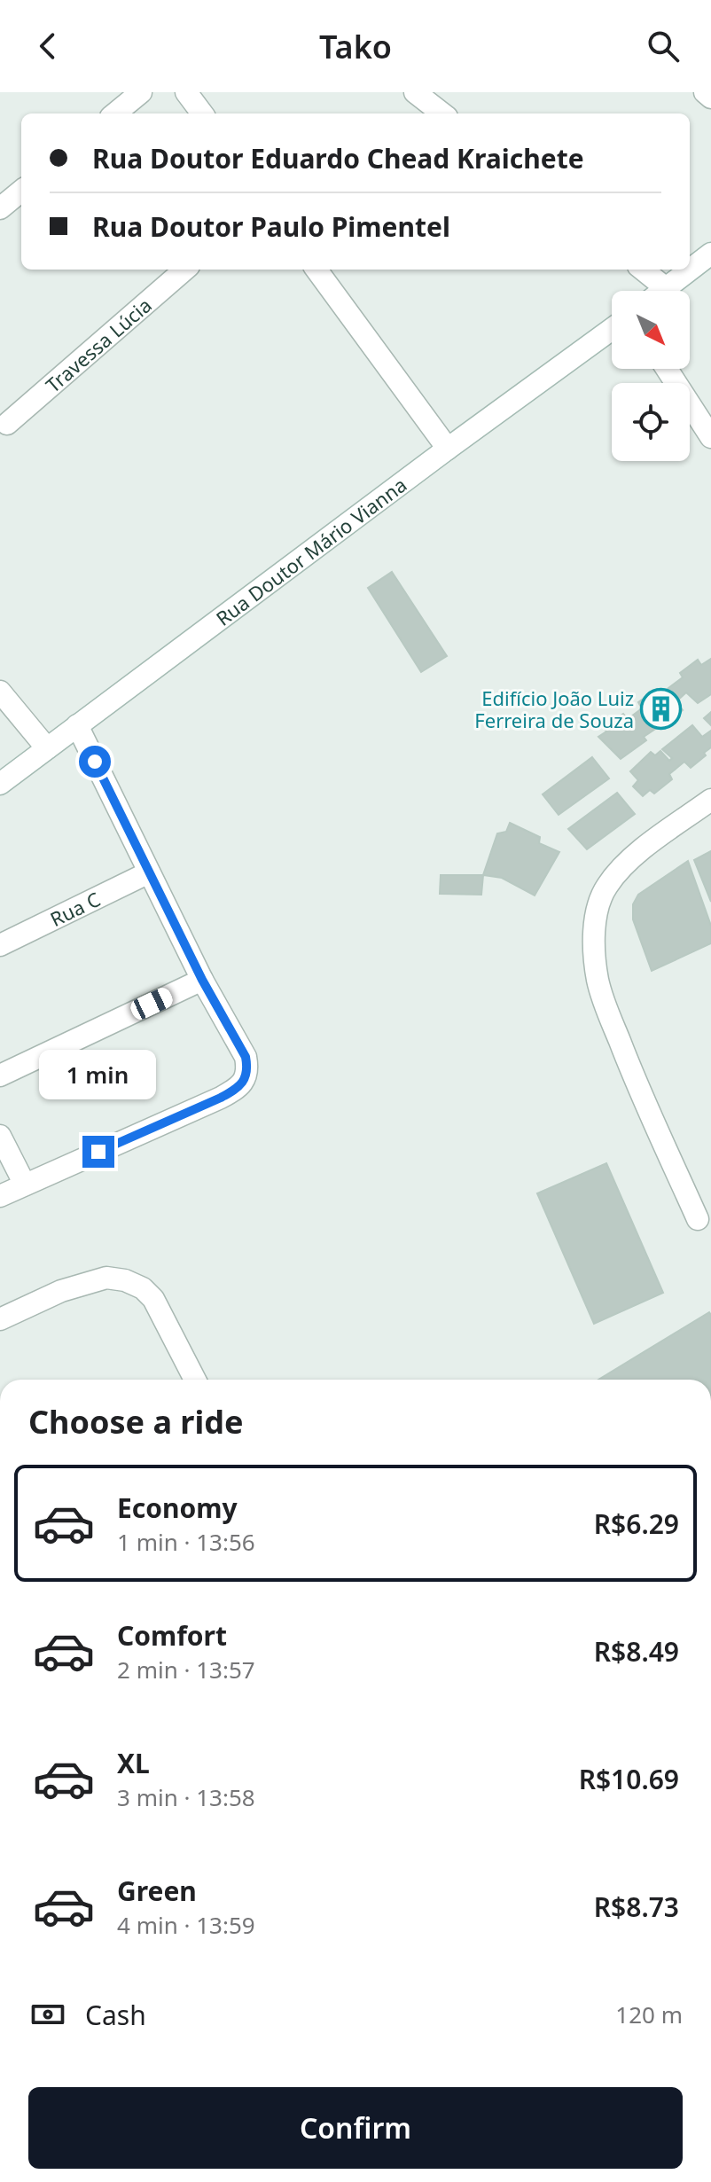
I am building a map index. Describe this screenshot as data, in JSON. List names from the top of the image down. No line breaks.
{"streets":{"street":["Travessa Lúcia","Rua Doutor Mário Vianna","Rua C"]},"places":{"building":["Edifício João Luiz Ferreira de Souza"]},"north":"bottom right","page":{"header":"Tako","banner":["Rua Doutor Eduardo Chead Kraichete","Rua Doutor Paulo Pimentel"],"bubble":"1 min","heading":"Choose a ride","list":[{"name":"Economy","note":"1 min · 13:56","value":"R$6.29"},{"name":"Comfort","note":"2 min · 13:57","value":"R$8.49"},{"name":"XL","note":"3 min · 13:58","value":"R$10.69"},{"name":"Green","note":"4 min · 13:59","value":"R$8.73"}],"pay":["Cash","120 m"],"buttons":"Confirm"}}
